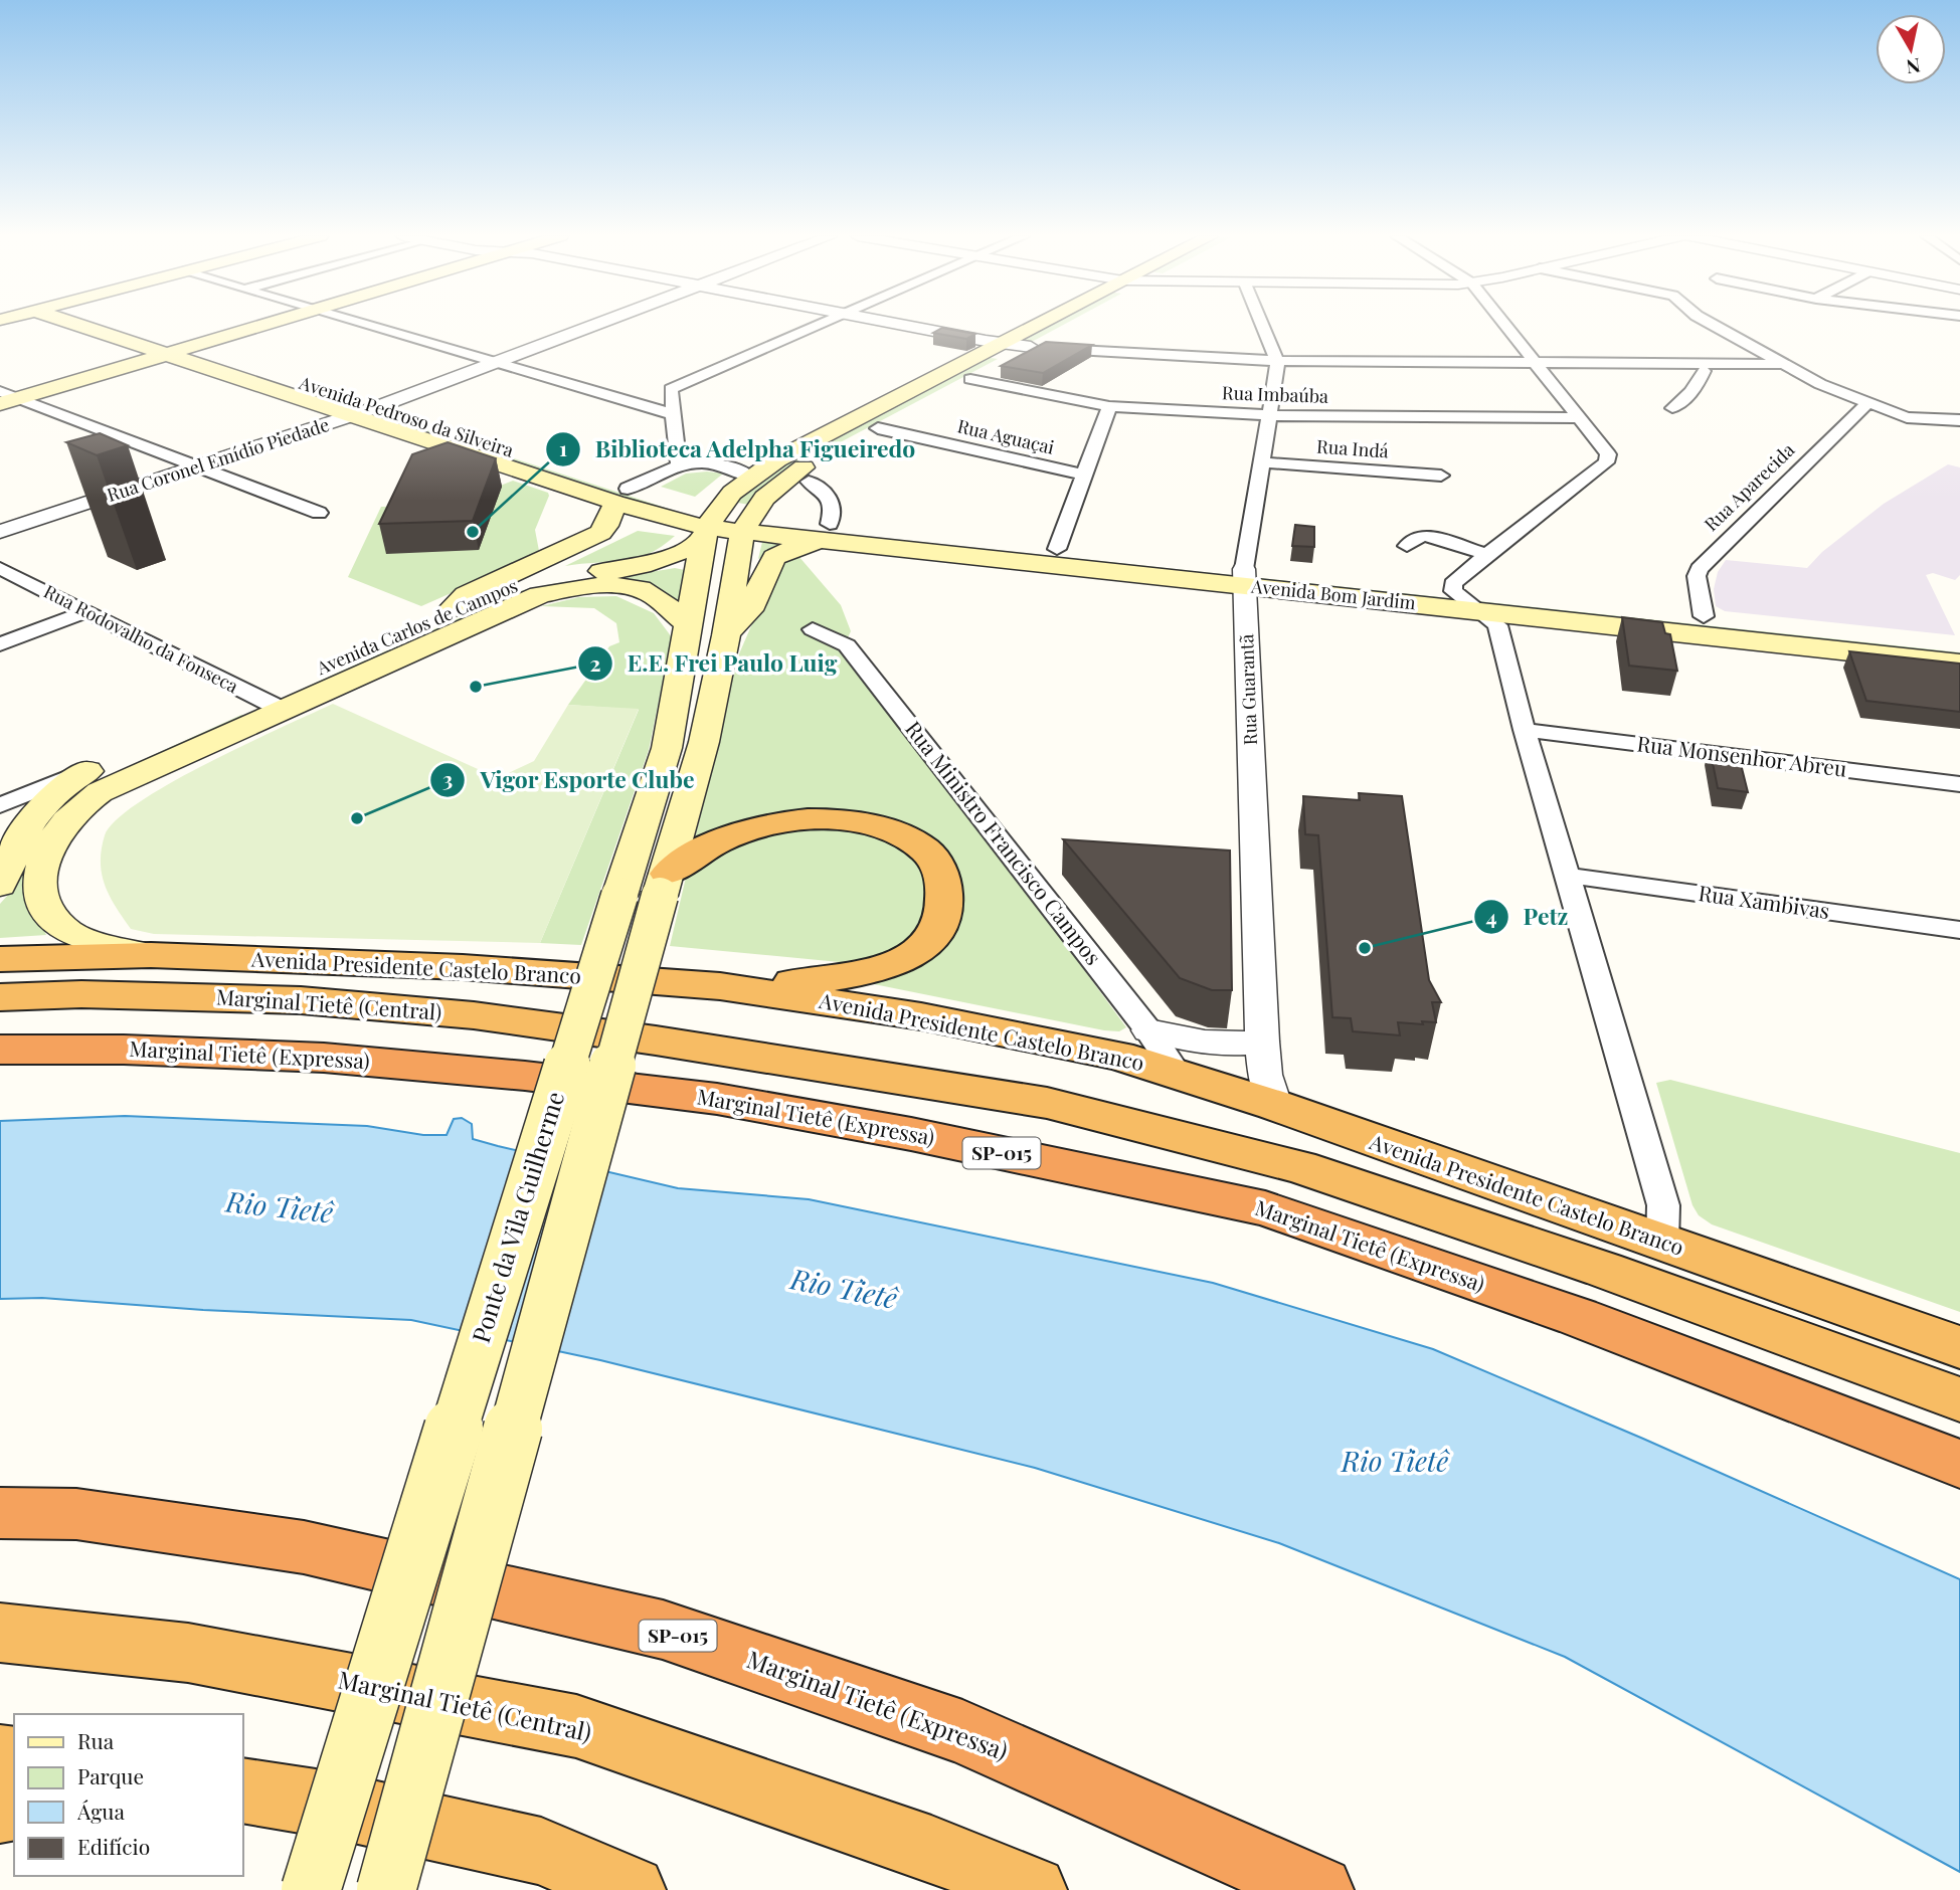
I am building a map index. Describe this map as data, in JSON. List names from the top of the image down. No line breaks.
{"streets":{"highway":["Avenida Presidente Castelo Branco","Marginal Tietê (Central)","Marginal Tietê (Expressa)","SP-015"],"main road":["Avenida Pedroso da Silveira","Avenida Bom Jardim","Avenida Carlos de Campos","Ponte da Vila Guilherme"],"street":["Rua Imbaúba","Rua Aguaçai","Rua Indá","Rua Coronel Emídio Piedade","Rua Aparecida","Rua Rodovalho da Fonseca","Rua Guarantã","Rua Monsenhor Abreu","Rua Ministro Francisco Campos","Rua Xambivas"]},"crossings":[["Rua Imbaúba","Avenida Carlos de Campos"],["Rua Imbaúba","Rua Guarantã"],["Avenida Pedroso da Silveira","Rua Coronel Emídio Piedade"],["Avenida Pedroso da Silveira","Avenida Bom Jardim"],["Avenida Pedroso da Silveira","Avenida Carlos de Campos"],["Avenida Pedroso da Silveira","Ponte da Vila Guilherme"],["Rua Aguaçai","Avenida Carlos de Campos"],["Rua Indá","Rua Guarantã"],["Rua Aparecida","Avenida Bom Jardim"],["Avenida Bom Jardim","Avenida Carlos de Campos"],["Avenida Bom Jardim","Rua Guarantã"],["Avenida Bom Jardim","Ponte da Vila Guilherme"],["Avenida Carlos de Campos","Rua Rodovalho da Fonseca"],["Avenida Carlos de Campos","Avenida Presidente Castelo Branco"],["Avenida Carlos de Campos","Ponte da Vila Guilherme"],["Rua Guarantã","Avenida Presidente Castelo Branco"],["Rua Ministro Francisco Campos","Avenida Presidente Castelo Branco"]],"water":["Rio Tietê"],"places":["Biblioteca Adelpha Figueiredo","E.E. Frei Paulo Luig","Vigor Esporte Clube","Petz"],"legend":["Rua","Parque","Água","Edifício"],"north":"bottom"}
